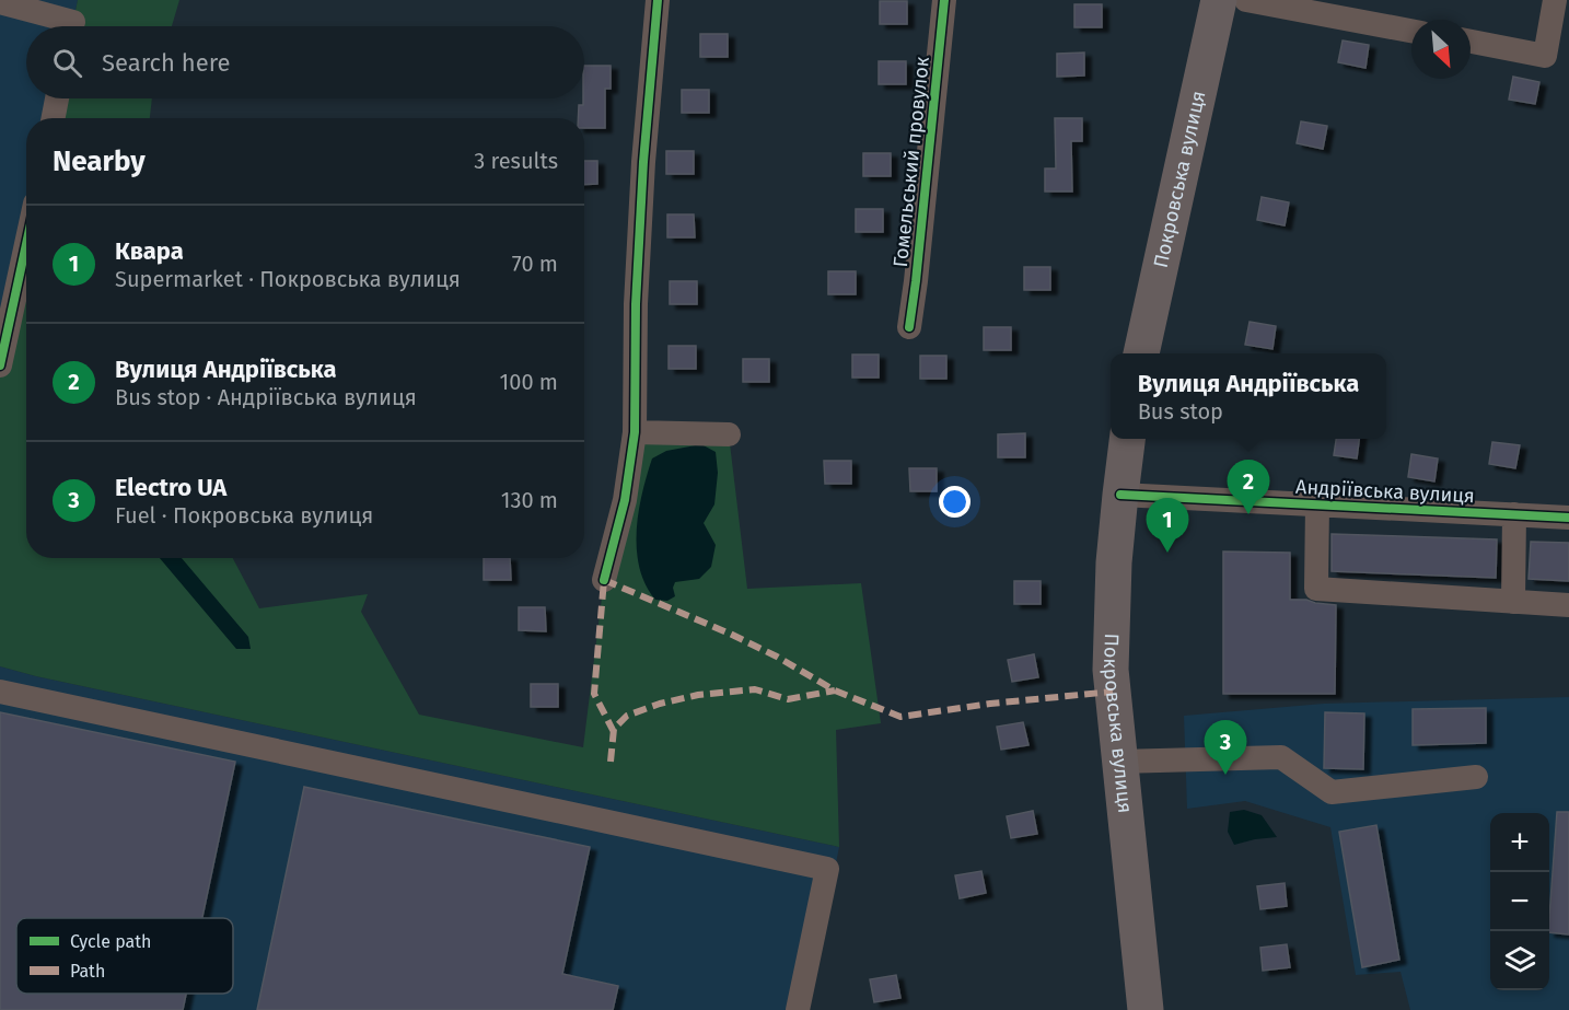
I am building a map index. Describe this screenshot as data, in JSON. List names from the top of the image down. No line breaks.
{"streets":{"highway":["Покровська вулиця"],"street":["Гомельський провулок","Андріївська вулиця"]},"crossings":[["Покровська вулиця","Андріївська вулиця"]],"legend":["Cycle path","Path"],"north":"bottom right","page":{"search":"Search here","heading":["Nearby","3 results"],"list":[{"mark":"1","name":"Квара","note":"Supermarket · Покровська вулиця","value":"70 m"},{"mark":"2","name":"Вулиця Андріївська","note":"Bus stop · Андріївська вулиця","value":"100 m"},{"mark":"3","name":"Electro UA","note":"Fuel · Покровська вулиця","value":"130 m"}],"popup":["Вулиця Андріївська","Bus stop"],"pins":["2","1","3"],"map_buttons":["+","−"]}}
